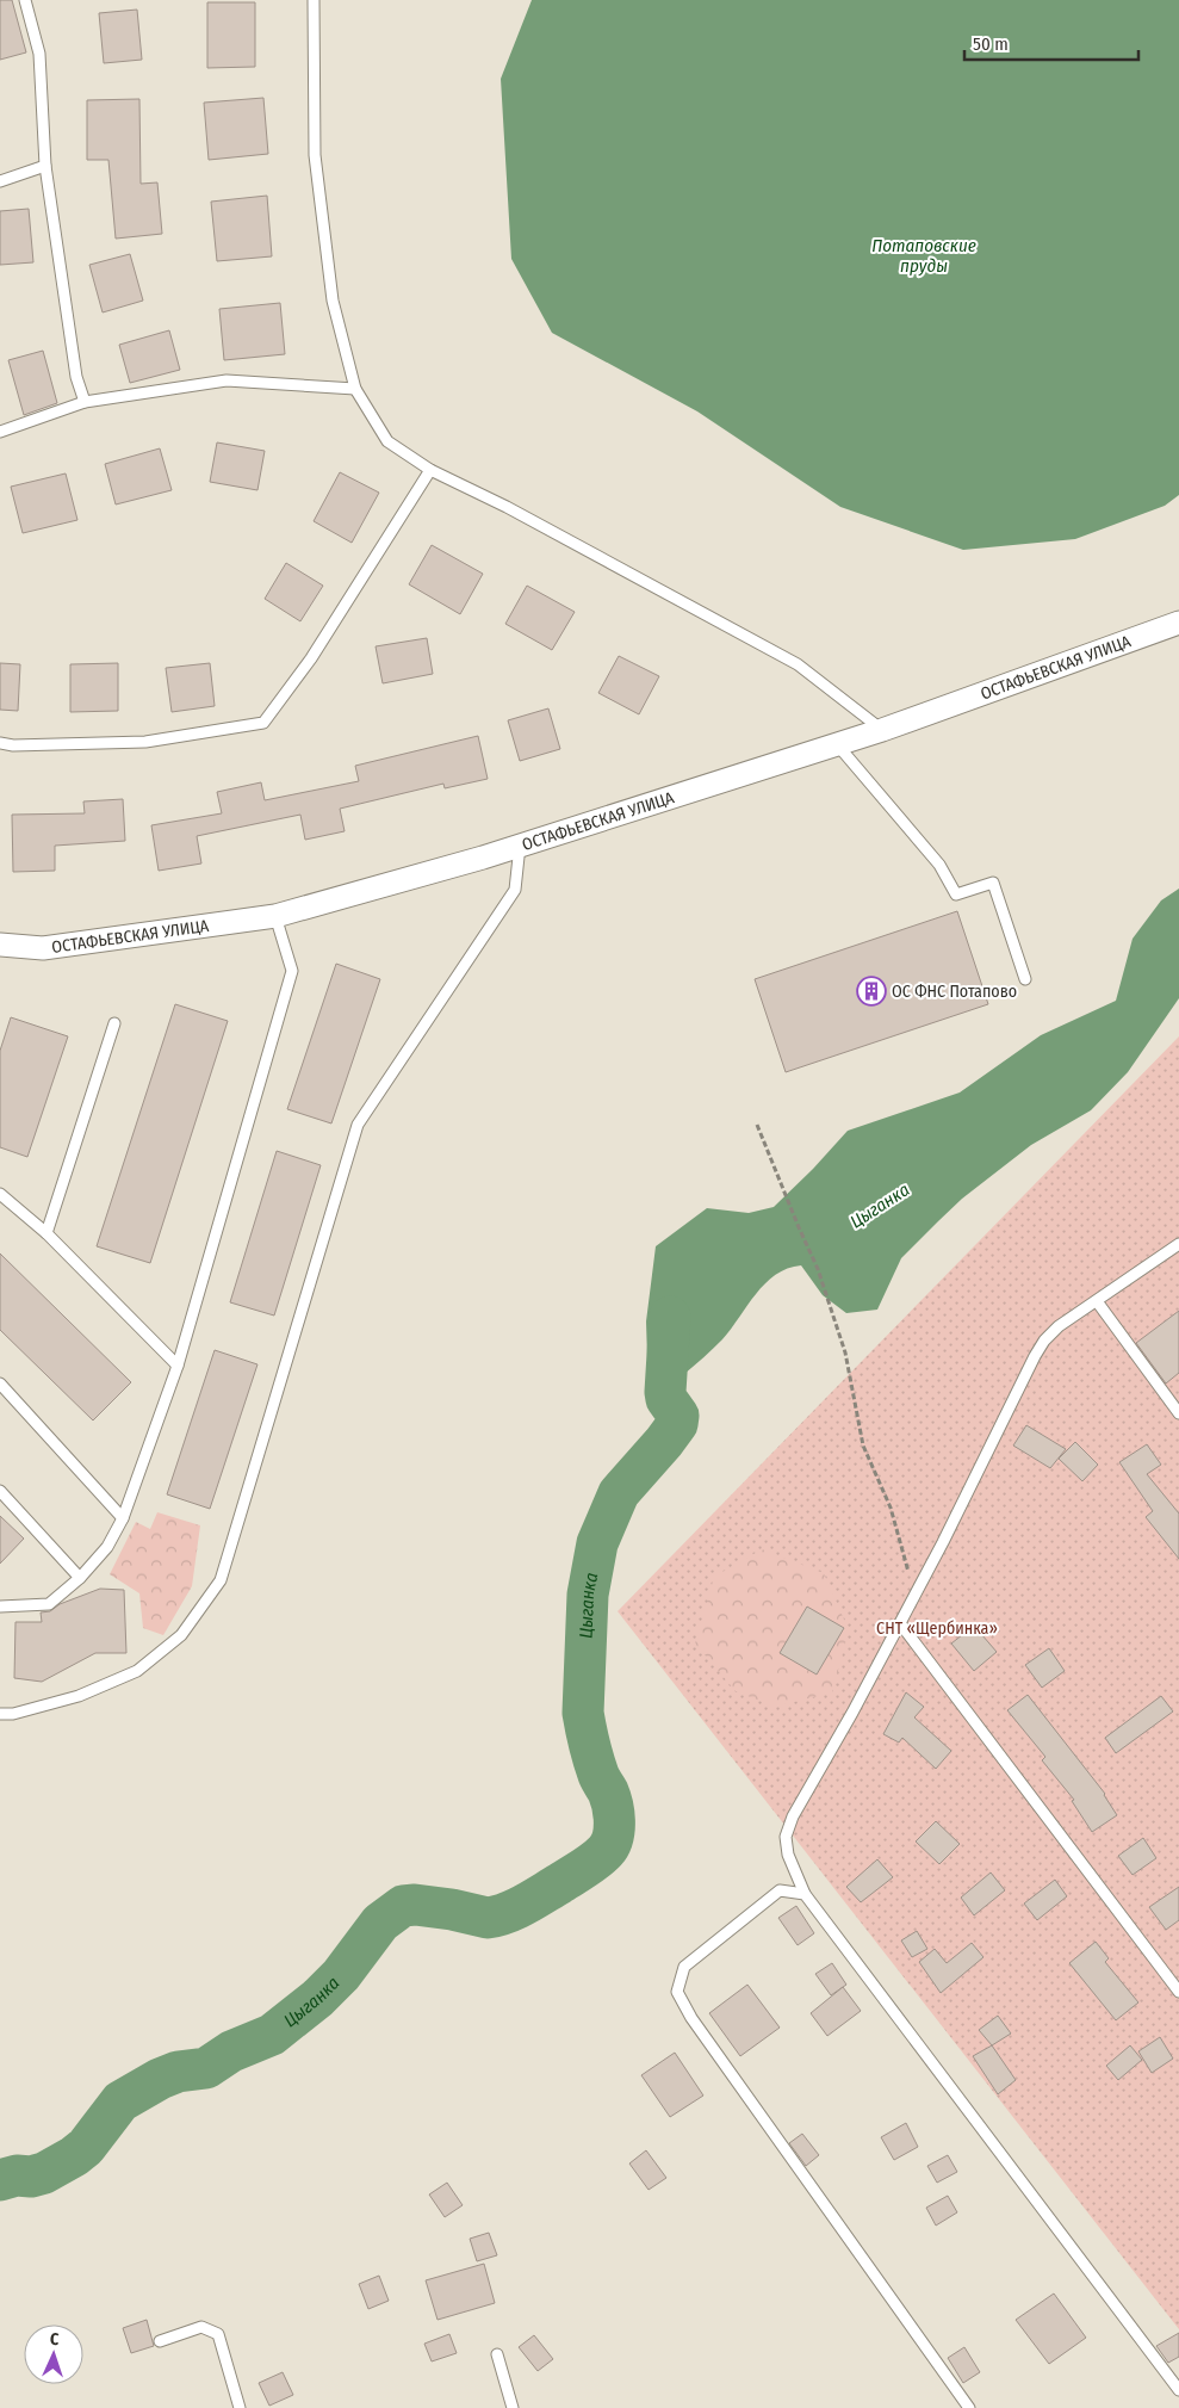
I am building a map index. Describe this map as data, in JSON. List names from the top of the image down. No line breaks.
{"streets":{"street":["ОСТАФЬЕВСКАЯ УЛИЦА"]},"water":["Потаповские пруды","Цыганка"],"parks":["СНТ «Щербинка»"],"places":{"building":["ОС ФНС Потапово"]},"scale_bar":"50 m","north":"top"}
